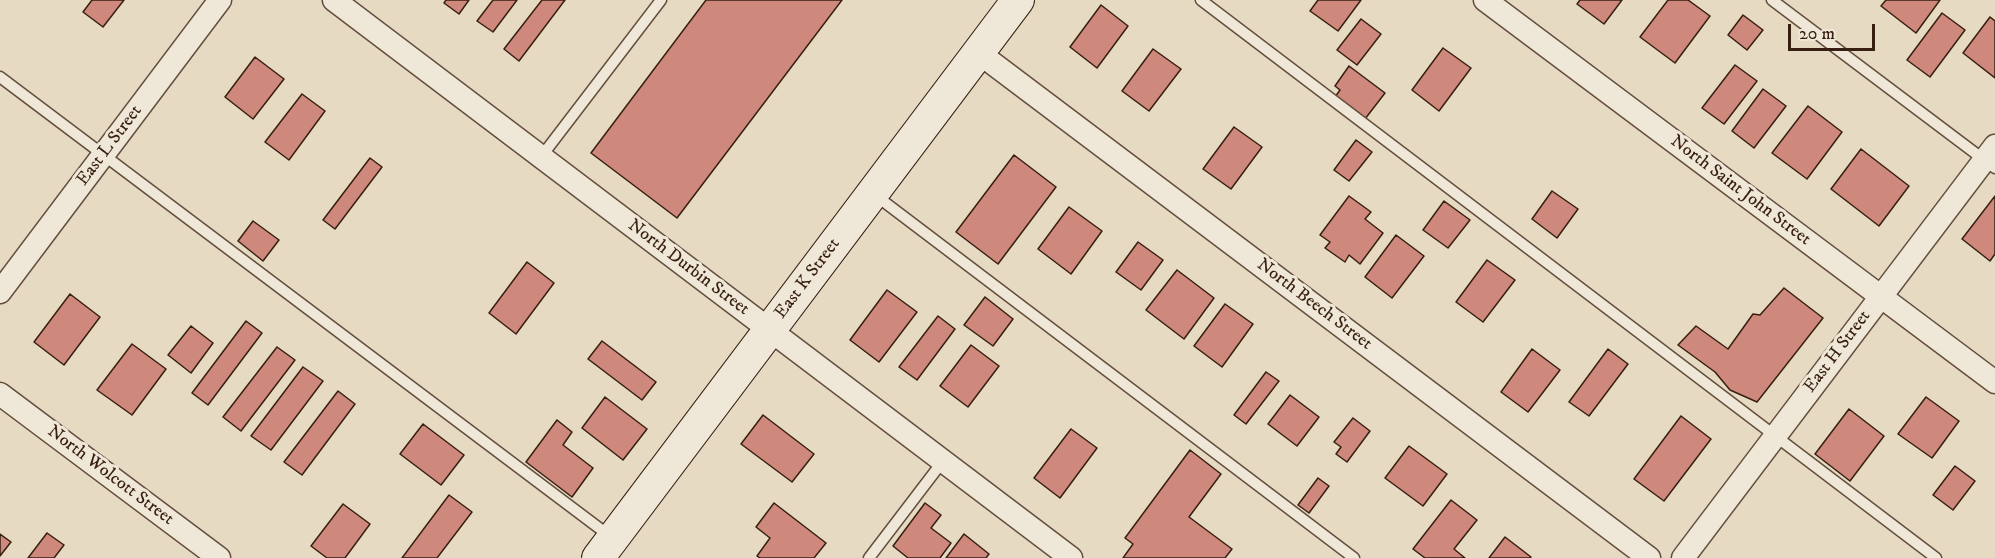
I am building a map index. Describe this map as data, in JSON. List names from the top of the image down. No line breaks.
{"streets":{"street":["East L Street","North Saint John Street","North Durbin Street","East K Street","North Beech Street","East H Street","North Wolcott Street"]},"crossings":[["North Saint John Street","East H Street"],["North Durbin Street","East K Street"],["East K Street","North Beech Street"]],"scale_bar":"20 m"}
